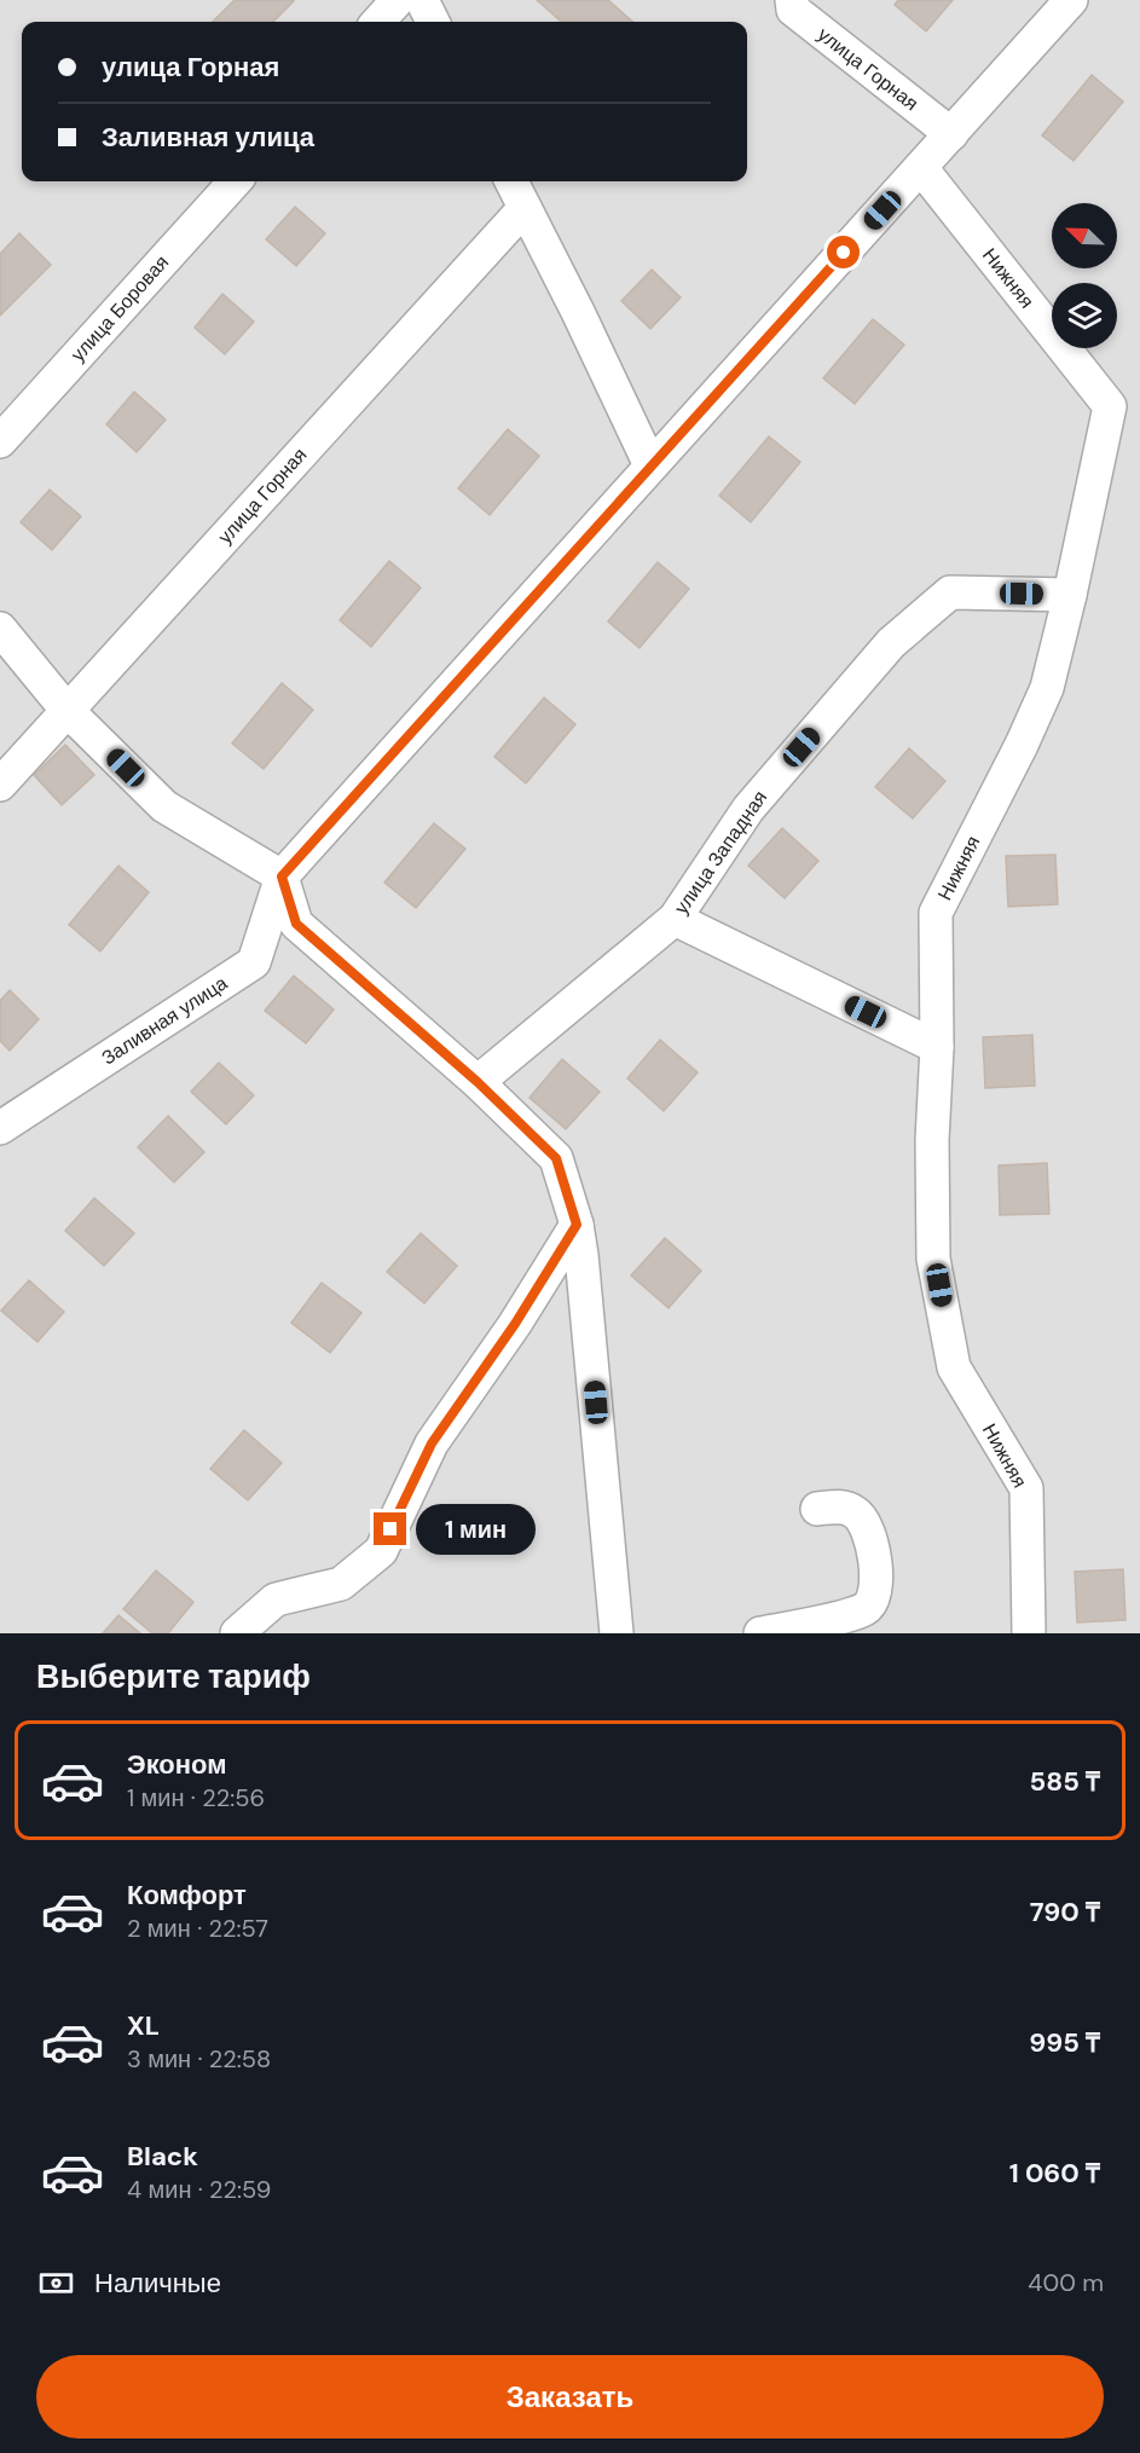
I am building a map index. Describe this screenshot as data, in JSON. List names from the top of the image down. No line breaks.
{"streets":{"street":["улица Горная","Нижняя","улица Боровая","улица Западная","Заливная улица"]},"crossings":[["Нижняя","улица Западная"]],"north":"top left","page":{"banner":["улица Горная","Заливная улица"],"bubble":"1 мин","heading":"Выберите тариф","list":[{"name":"Эконом","note":"1 мин · 22:56","value":"585 ₸"},{"name":"Комфорт","note":"2 мин · 22:57","value":"790 ₸"},{"name":"XL","note":"3 мин · 22:58","value":"995 ₸"},{"name":"Black","note":"4 мин · 22:59","value":"1 060 ₸"}],"pay":["Наличные","400 m"],"buttons":"Заказать"}}
